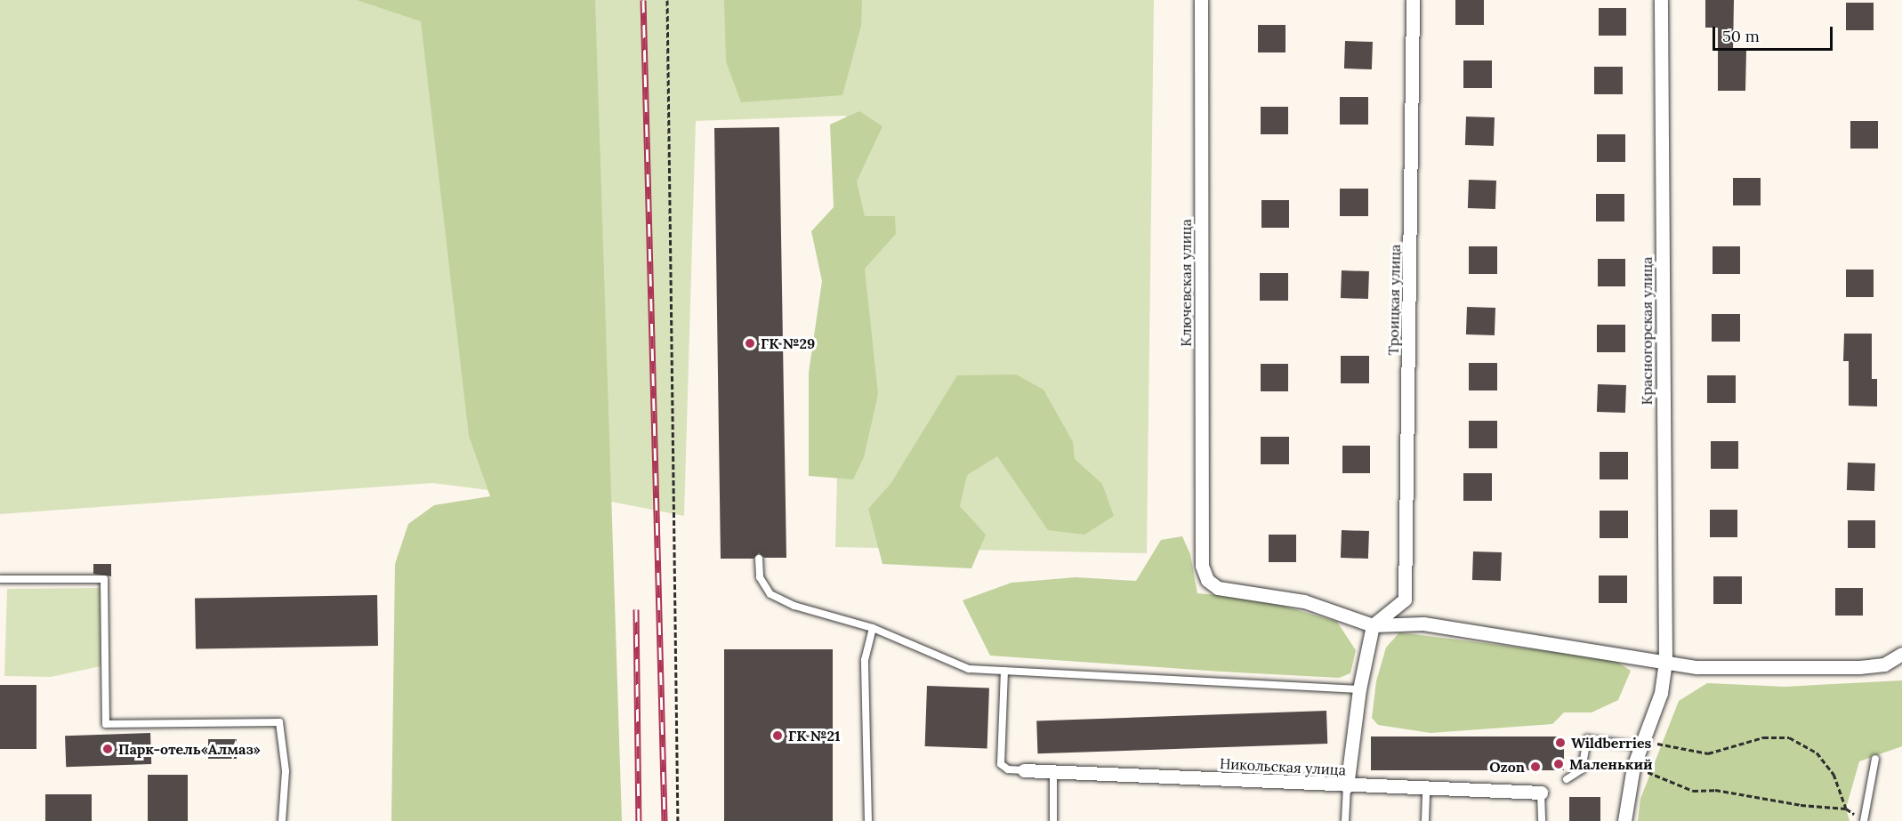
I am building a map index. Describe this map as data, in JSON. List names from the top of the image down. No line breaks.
{"streets":{"street":["Ключевская улица","Троицкая улица","Красногорская улица","Никольская улица"]},"crossings":[["Ключевская улица","Троицкая улица"]],"places":["ГК №29","ГК №21","Wildberries","Парк-отель«Алмаз»","Маленький","Ozon"],"scale_bar":"50 m"}
